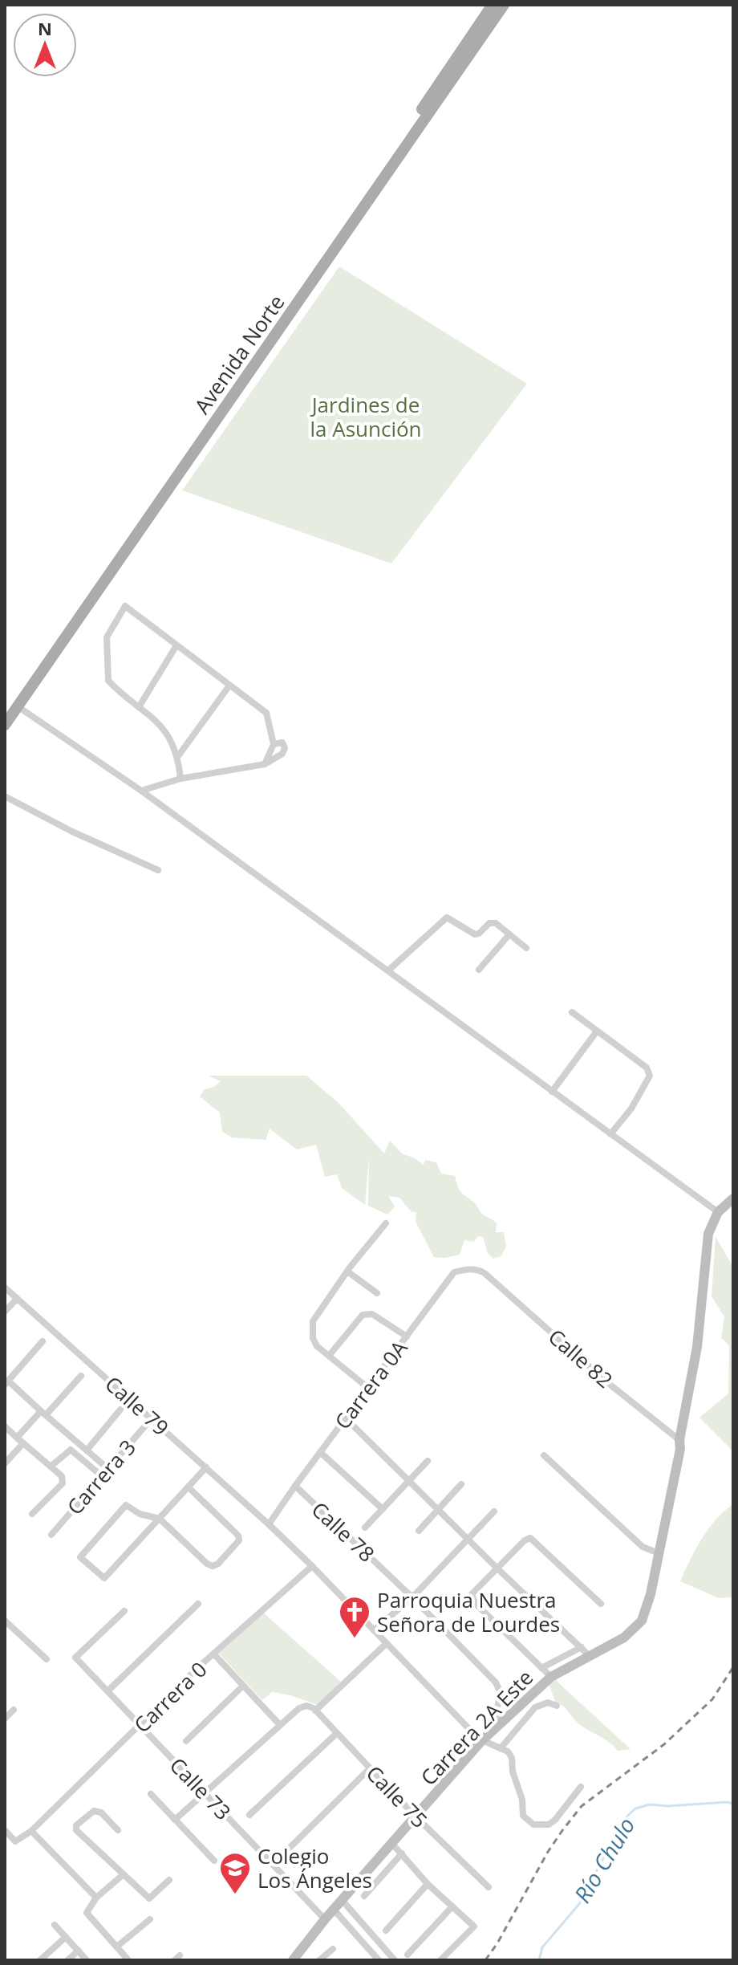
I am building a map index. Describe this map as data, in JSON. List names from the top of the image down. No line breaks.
{"streets":{"main road":["Avenida Norte"],"street":["Calle 82","Carrera 0A","Calle 79","Carrera 3","Calle 78","Carrera 0","Carrera 2A Este","Calle 73","Calle 75"]},"crossings":[["Calle 82","Carrera 0A"],["Calle 82","Carrera 2A Este"],["Carrera 0A","Calle 79"],["Carrera 0A","Calle 78"],["Calle 79","Carrera 3"],["Calle 78","Carrera 2A Este"],["Carrera 0","Calle 73"],["Carrera 2A Este","Calle 73"],["Carrera 2A Este","Calle 75"]],"water":["Río Chulo"],"parks":["Jardines de la Asunción"],"places":{"church":["Parroquia Nuestra Señora de Lourdes"],"school or university":["Colegio Los Ángeles"]},"north":"top"}
